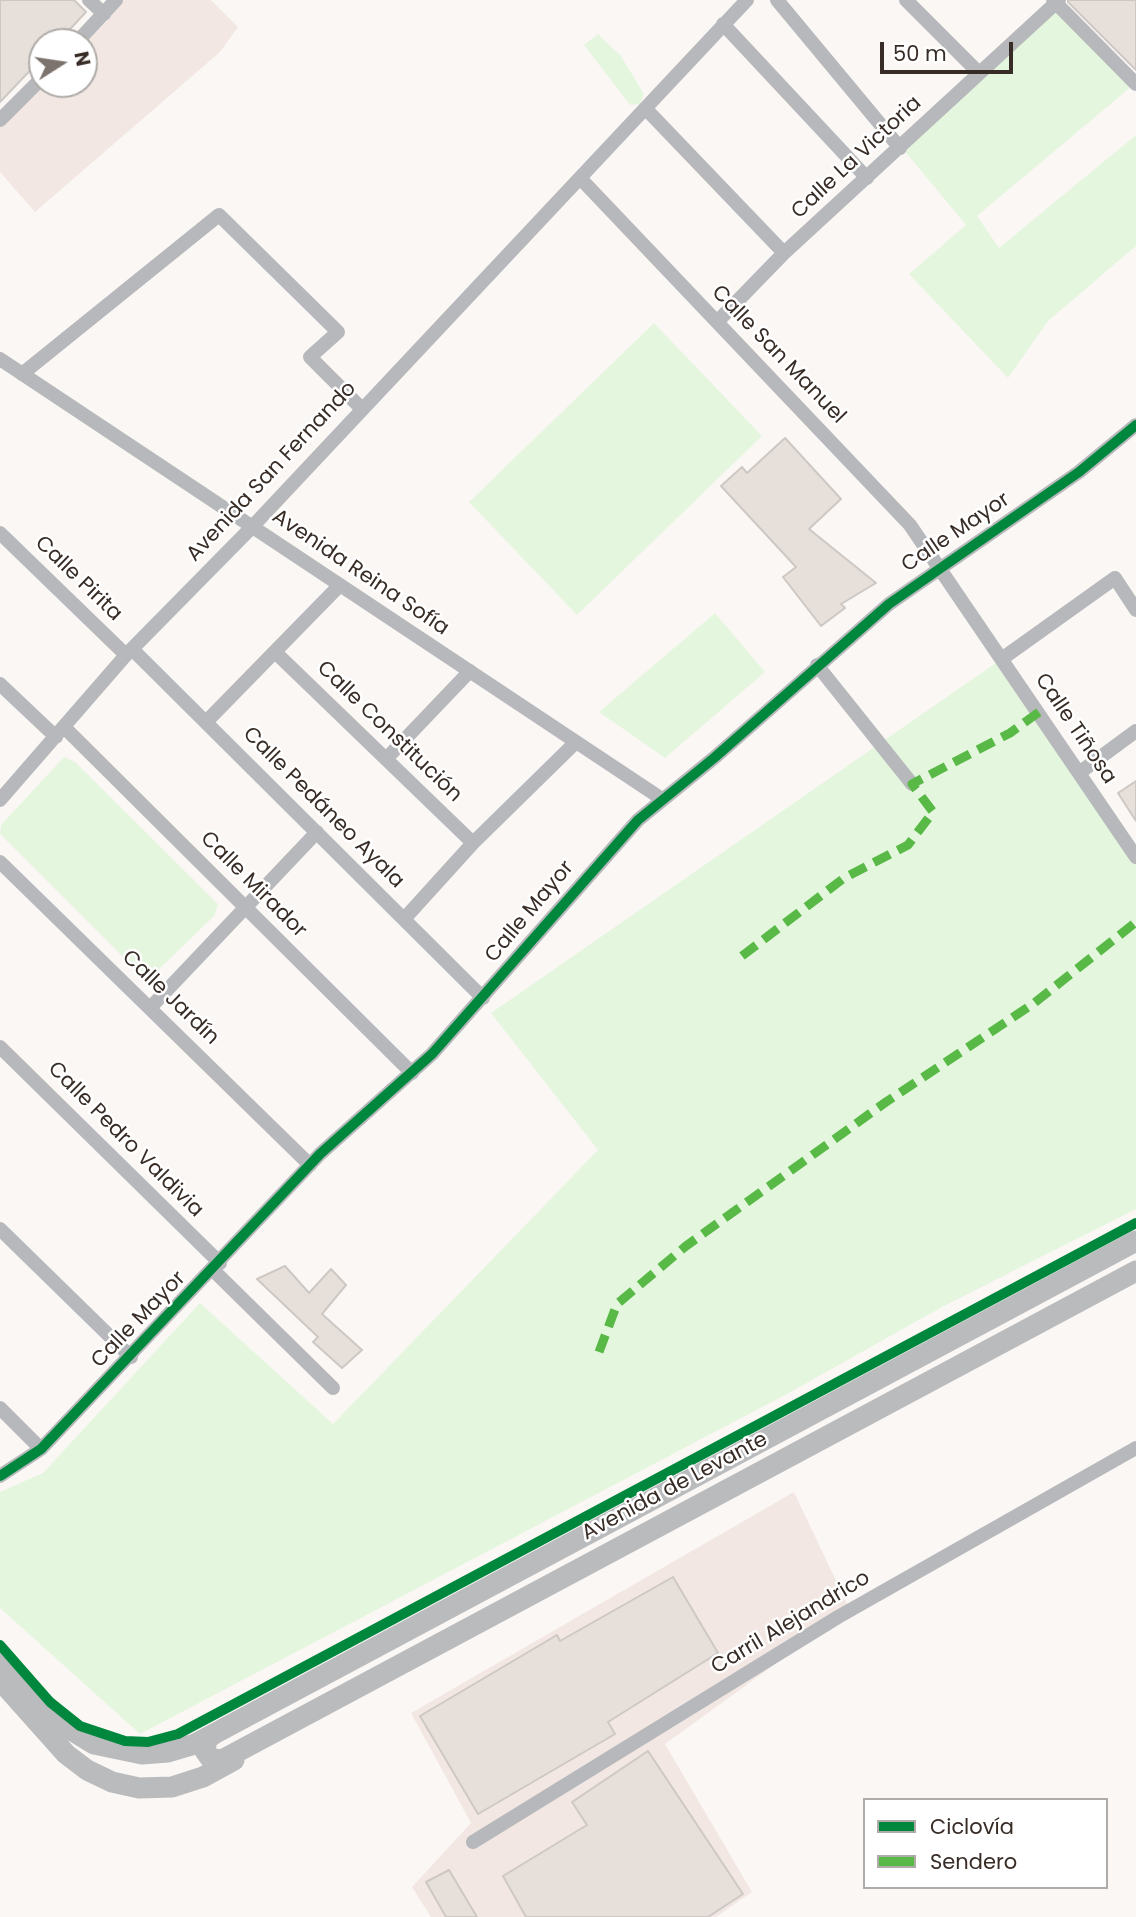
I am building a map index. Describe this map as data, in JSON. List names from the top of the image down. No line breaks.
{"streets":{"main road":["Avenida de Levante"],"street":["Calle La Victoria","Calle San Manuel","Avenida San Fernando","Calle Mayor","Avenida Reina Sofía","Calle Pirita","Calle Tiñosa","Calle Constitución","Calle Pedáneo Ayala","Calle Mirador","Calle Jardín","Calle Pedro Valdivia","Carril Alejandrico"]},"crossings":[["Calle La Victoria","Calle San Manuel"],["Calle San Manuel","Avenida San Fernando"],["Calle San Manuel","Calle Mayor"],["Calle San Manuel","Calle Tiñosa"],["Avenida San Fernando","Avenida Reina Sofía"],["Avenida San Fernando","Calle Pirita"],["Avenida San Fernando","Calle Pedáneo Ayala"],["Avenida San Fernando","Calle Mirador"],["Calle Mayor","Avenida Reina Sofía"],["Calle Mayor","Calle Pedáneo Ayala"],["Calle Mayor","Calle Mirador"],["Calle Mayor","Calle Jardín"],["Calle Mayor","Calle Pedro Valdivia"],["Calle Pirita","Calle Pedáneo Ayala"]],"legend":["Ciclovía","Sendero"],"scale_bar":"50 m","north":"right"}
